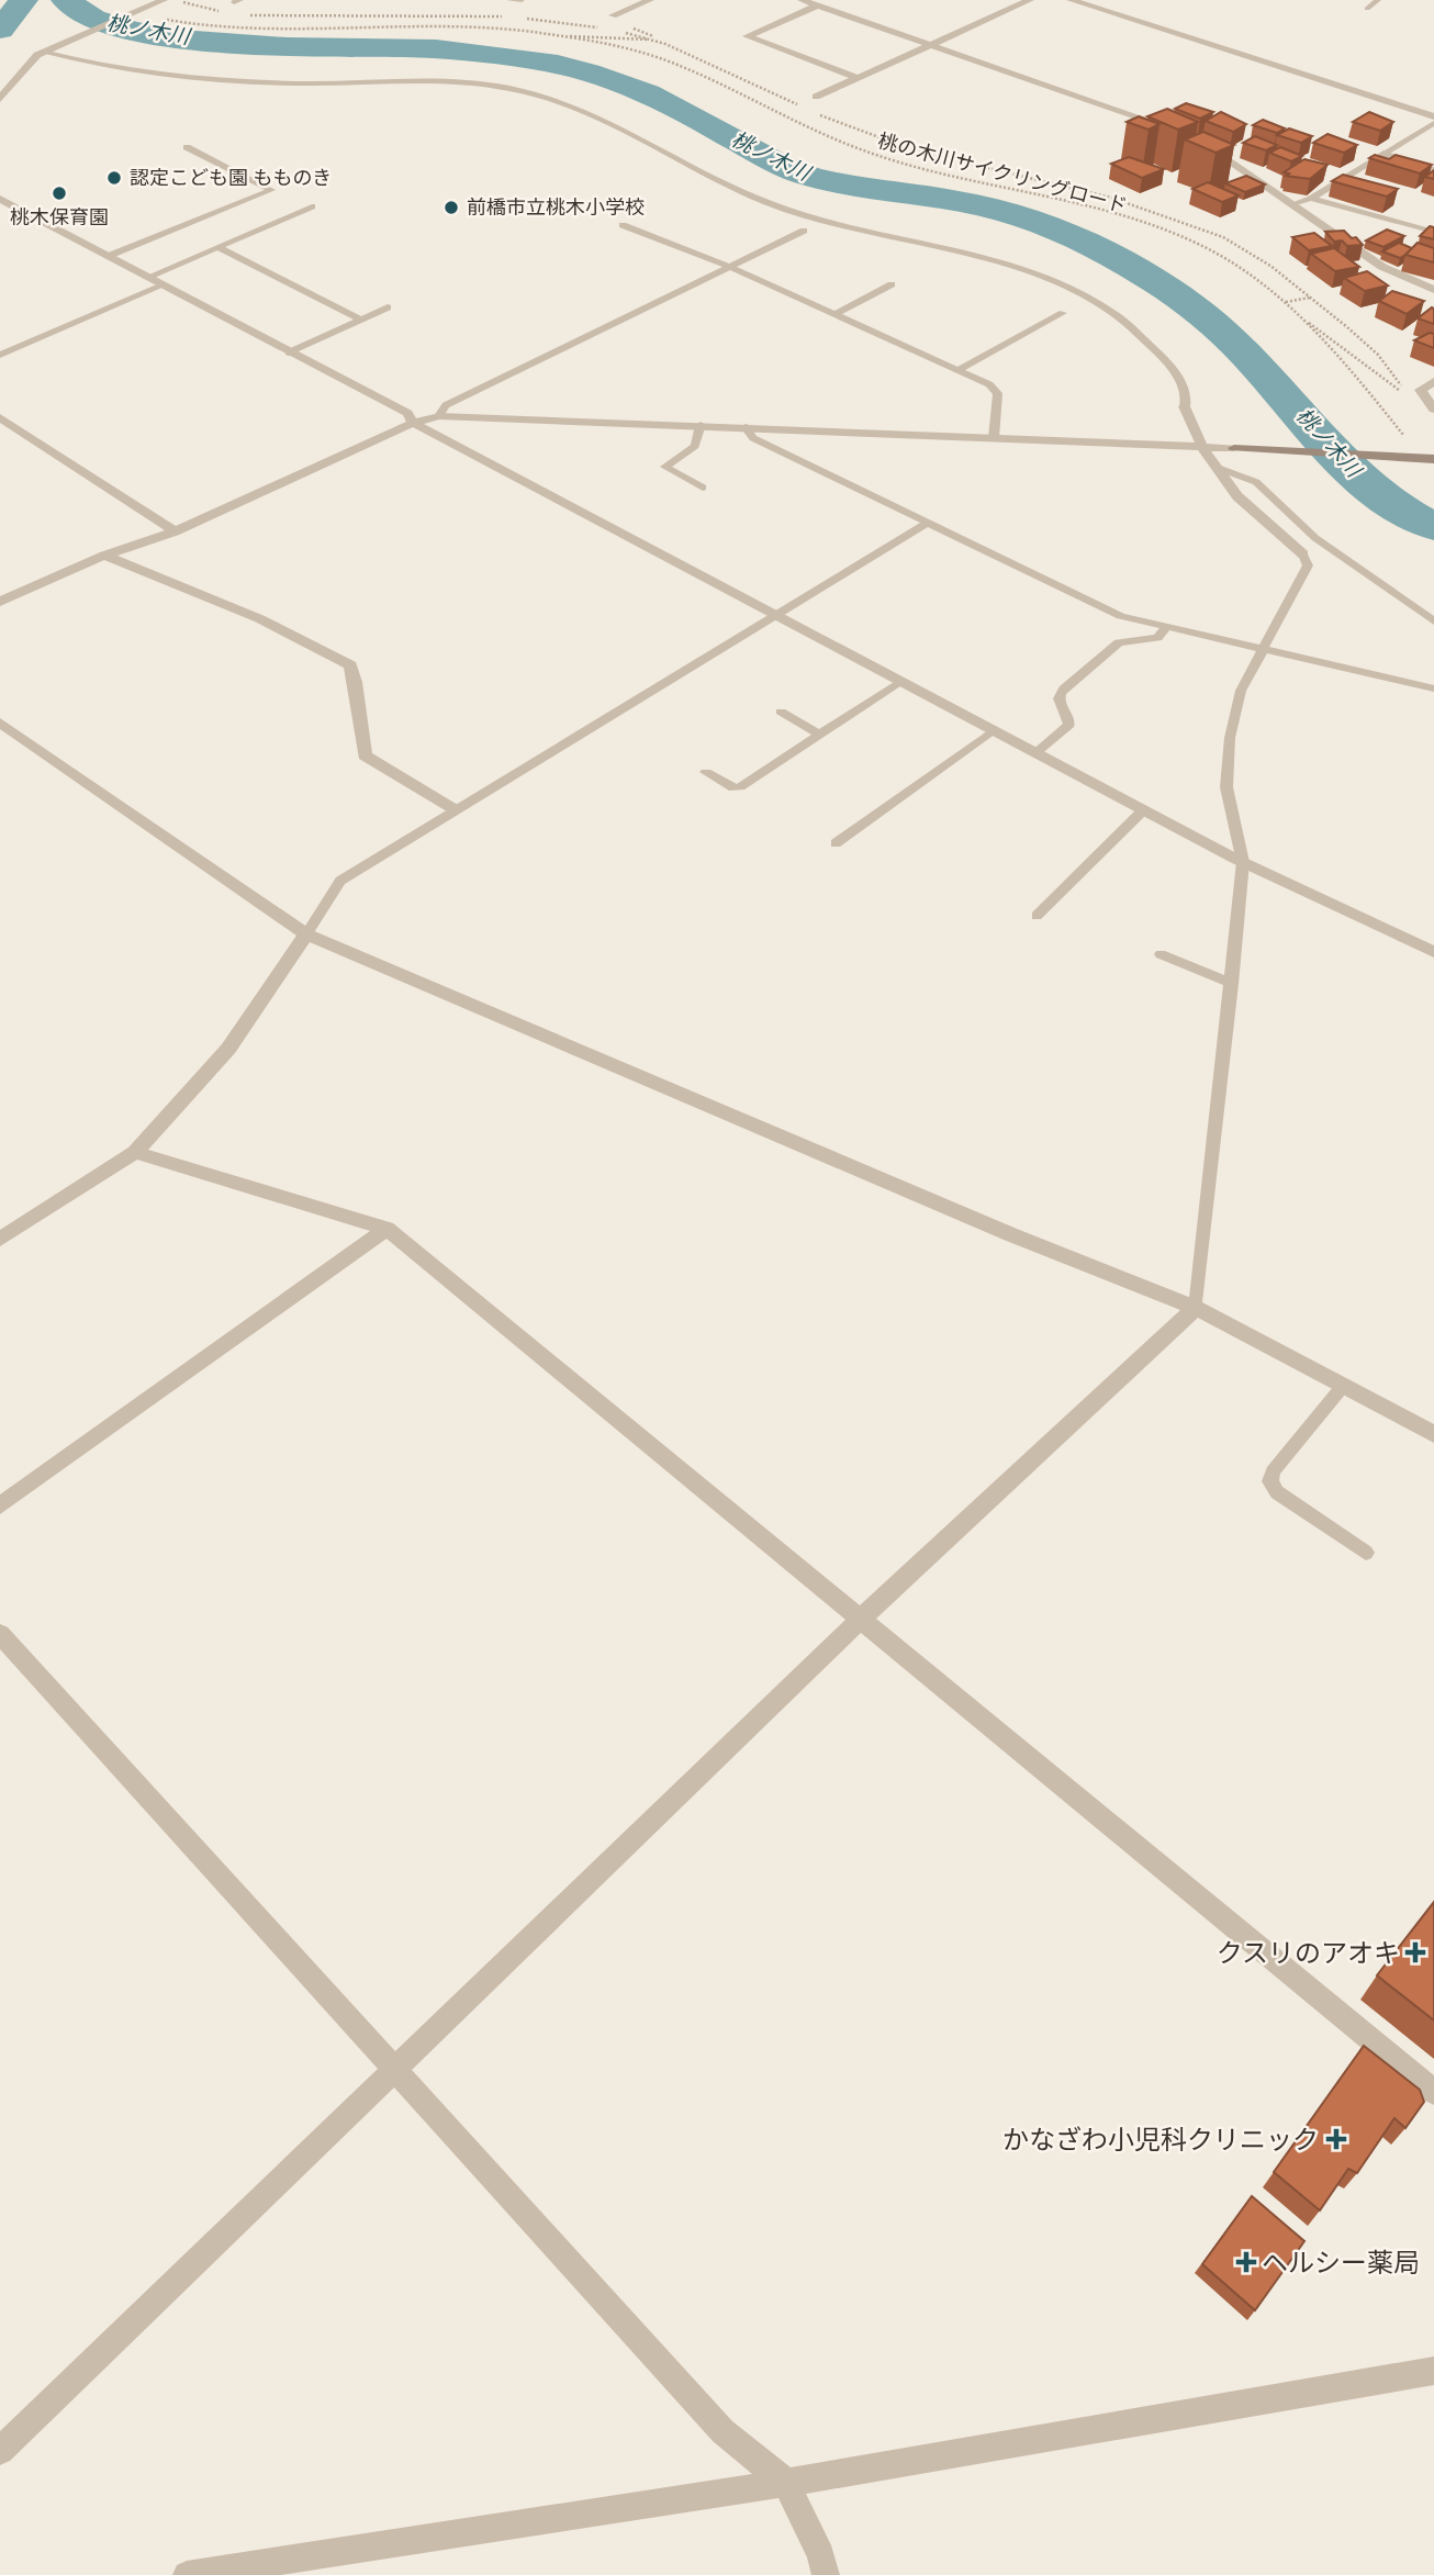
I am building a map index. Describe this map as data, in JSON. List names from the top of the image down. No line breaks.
{"streets":{"path":["桃の木川サイクリングロード"]},"water":["桃ノ木川"],"places":{"other":["認定こども園 もものき","桃木保育園","前橋市立桃木小学校"],"health":["クスリのアオキ","かなざわ小児科クリニック","ヘルシー薬局"]}}
